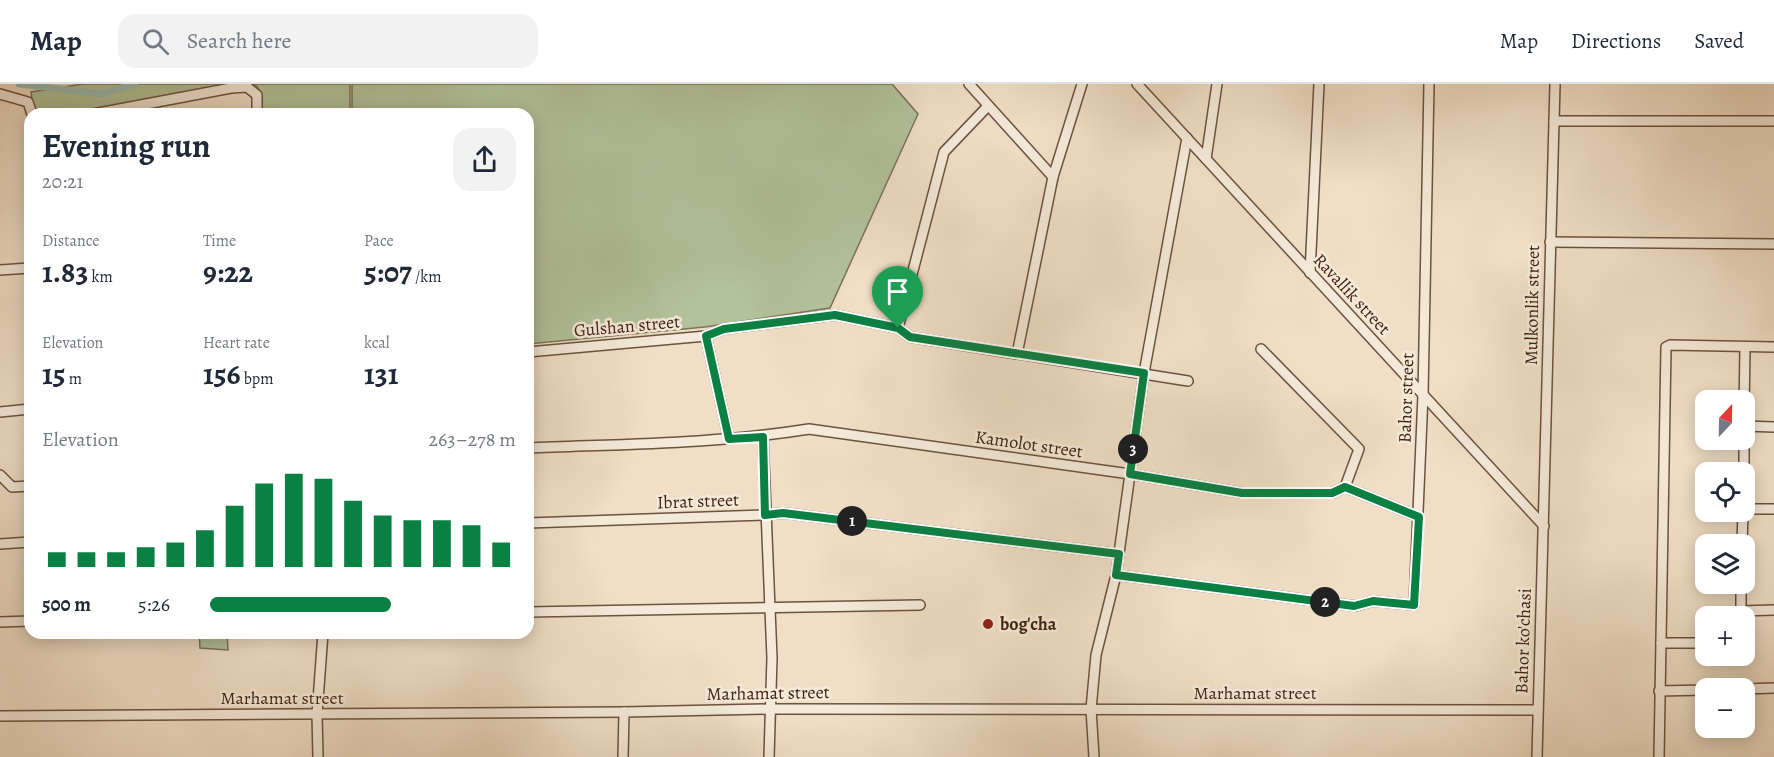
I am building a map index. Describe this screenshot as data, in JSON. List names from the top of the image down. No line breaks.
{"streets":{"street":["Ravallik street","Mulkonlik street","Gulshan street","Bahor street","Kamolot street","Ibrat street","Bahor ko'chasi","Marhamat street"]},"crossings":[["Ravallik street","Mulkonlik street"],["Ravallik street","Bahor street"],["Ravallik street","Bahor ko'chasi"],["Mulkonlik street","Bahor ko'chasi"],["Bahor ko'chasi","Marhamat street"]],"places":["bog'cha"],"north":"top","page":{"header":"Map","search":"Search here","nav":["Map","Directions","Saved"],"heading":["Evening run","20:21"],"stats":[["Distance","1.83 km"],["Time","9:22"],["Pace","5:07 /km"],["Elevation","15 m"],["Heart rate","156 bpm"],["kcal","131"]],"map_buttons":["+","−"],"chart":["Elevation","263–278 m"],"pins":["3","1","2"],"list":[{"name":"500 m","note":"5:26"}]}}
